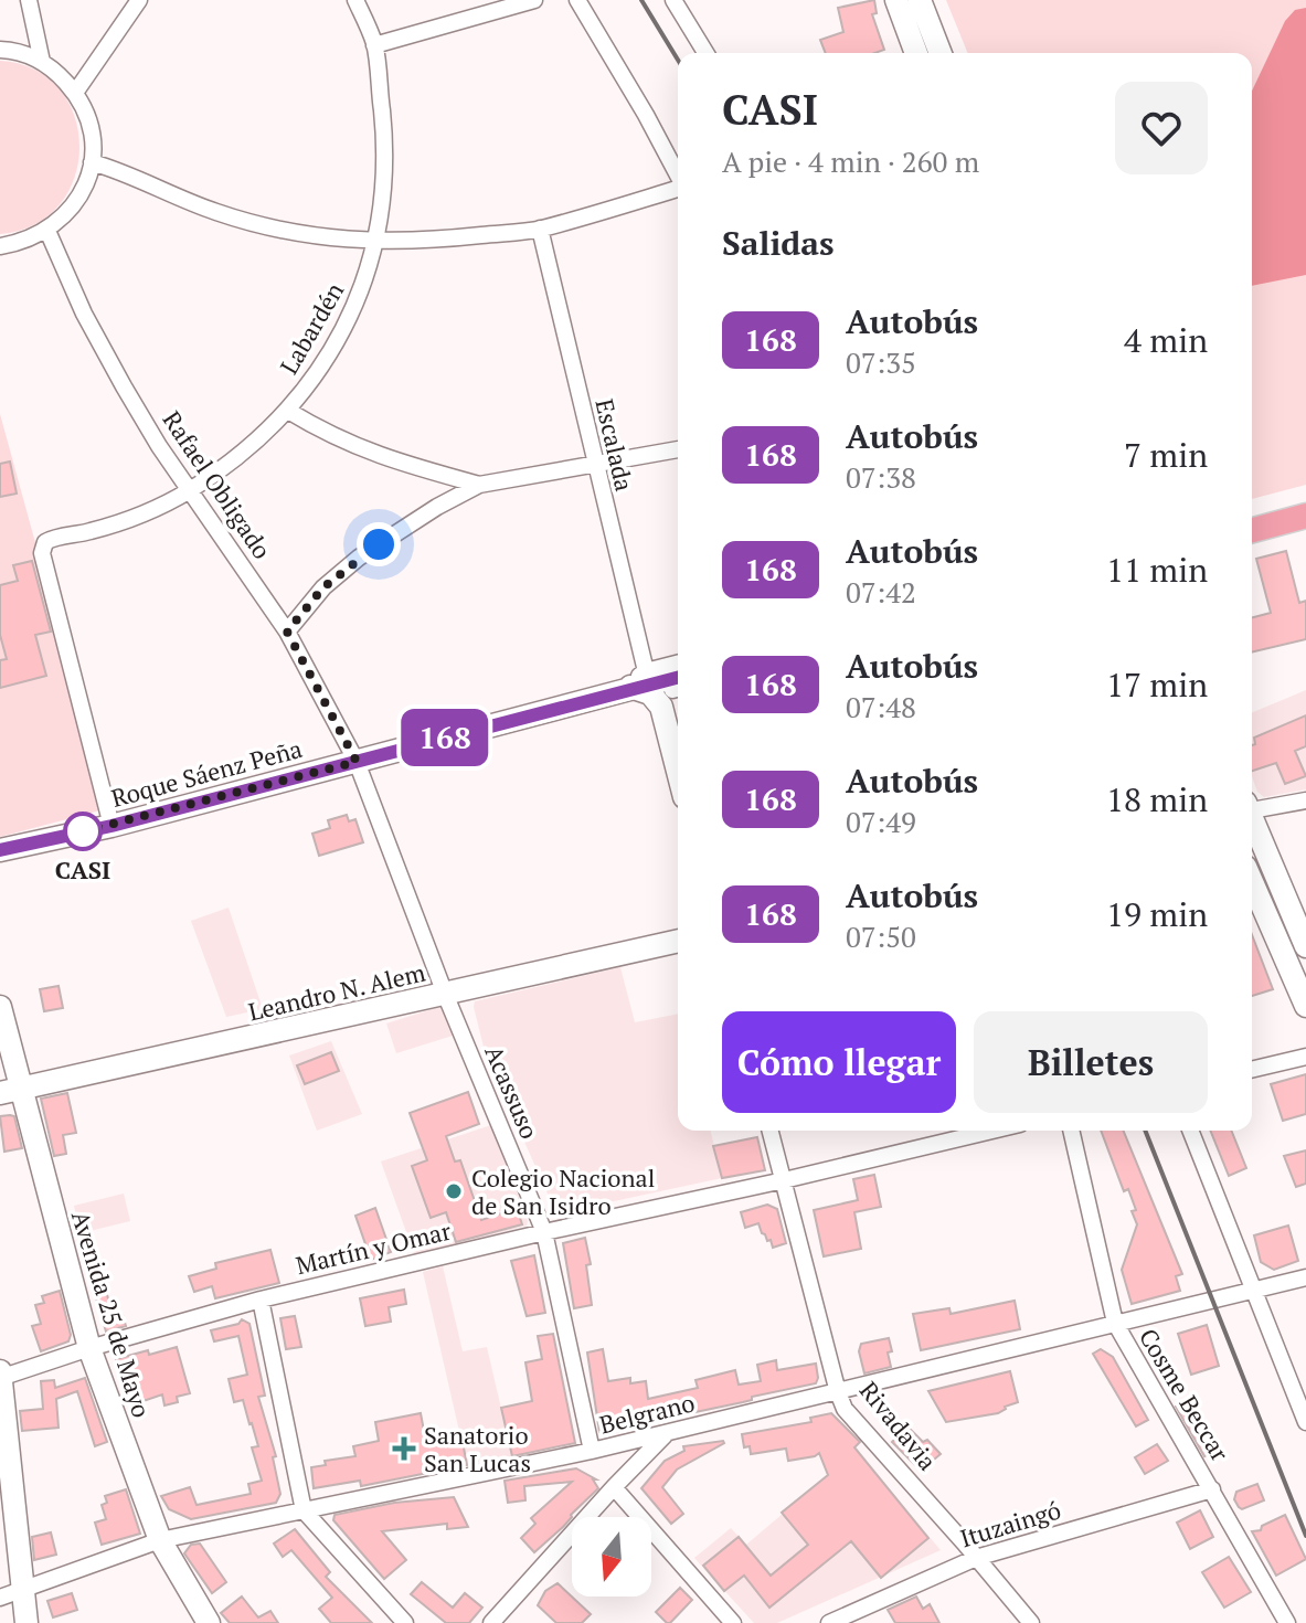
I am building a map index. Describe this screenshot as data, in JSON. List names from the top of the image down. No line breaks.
{"streets":{"main road":["Roque Sáenz Peña","Leandro N. Alem","Avenida 25 de Mayo"],"street":["Labardén","Escalada","Rafael Obligado","Acassuso","Martín y Omar","Cosme Beccar","Belgrano","Rivadavia","Ituzaingó"]},"crossings":[["Labardén","Rafael Obligado"],["Labardén","Roque Sáenz Peña"],["Escalada","Roque Sáenz Peña"],["Rafael Obligado","Roque Sáenz Peña"],["Rafael Obligado","Acassuso"],["Roque Sáenz Peña","Acassuso"],["Leandro N. Alem","Acassuso"],["Leandro N. Alem","Avenida 25 de Mayo"],["Acassuso","Martín y Omar"],["Acassuso","Belgrano"],["Martín y Omar","Avenida 25 de Mayo"],["Martín y Omar","Rivadavia"],["Avenida 25 de Mayo","Belgrano"],["Cosme Beccar","Belgrano"],["Cosme Beccar","Ituzaingó"],["Belgrano","Rivadavia"],["Rivadavia","Ituzaingó"]],"places":{"other":["CASI","Colegio Nacional de San Isidro"],"health":["Sanatorio San Lucas"]},"lines":["bus line 168"],"north":"bottom","page":{"on_map":"168","heading":[["CASI","A pie · 4 min · 260 m"],"Salidas"],"list":[{"mark":"168","name":"Autobús","note":"07:35","value":"4 min"},{"mark":"168","name":"Autobús","note":"07:38","value":"7 min"},{"mark":"168","name":"Autobús","note":"07:42","value":"11 min"},{"mark":"168","name":"Autobús","note":"07:48","value":"17 min"},{"mark":"168","name":"Autobús","note":"07:49","value":"18 min"},{"mark":"168","name":"Autobús","note":"07:50","value":"19 min"}],"buttons":["Cómo llegar","Billetes"]}}
